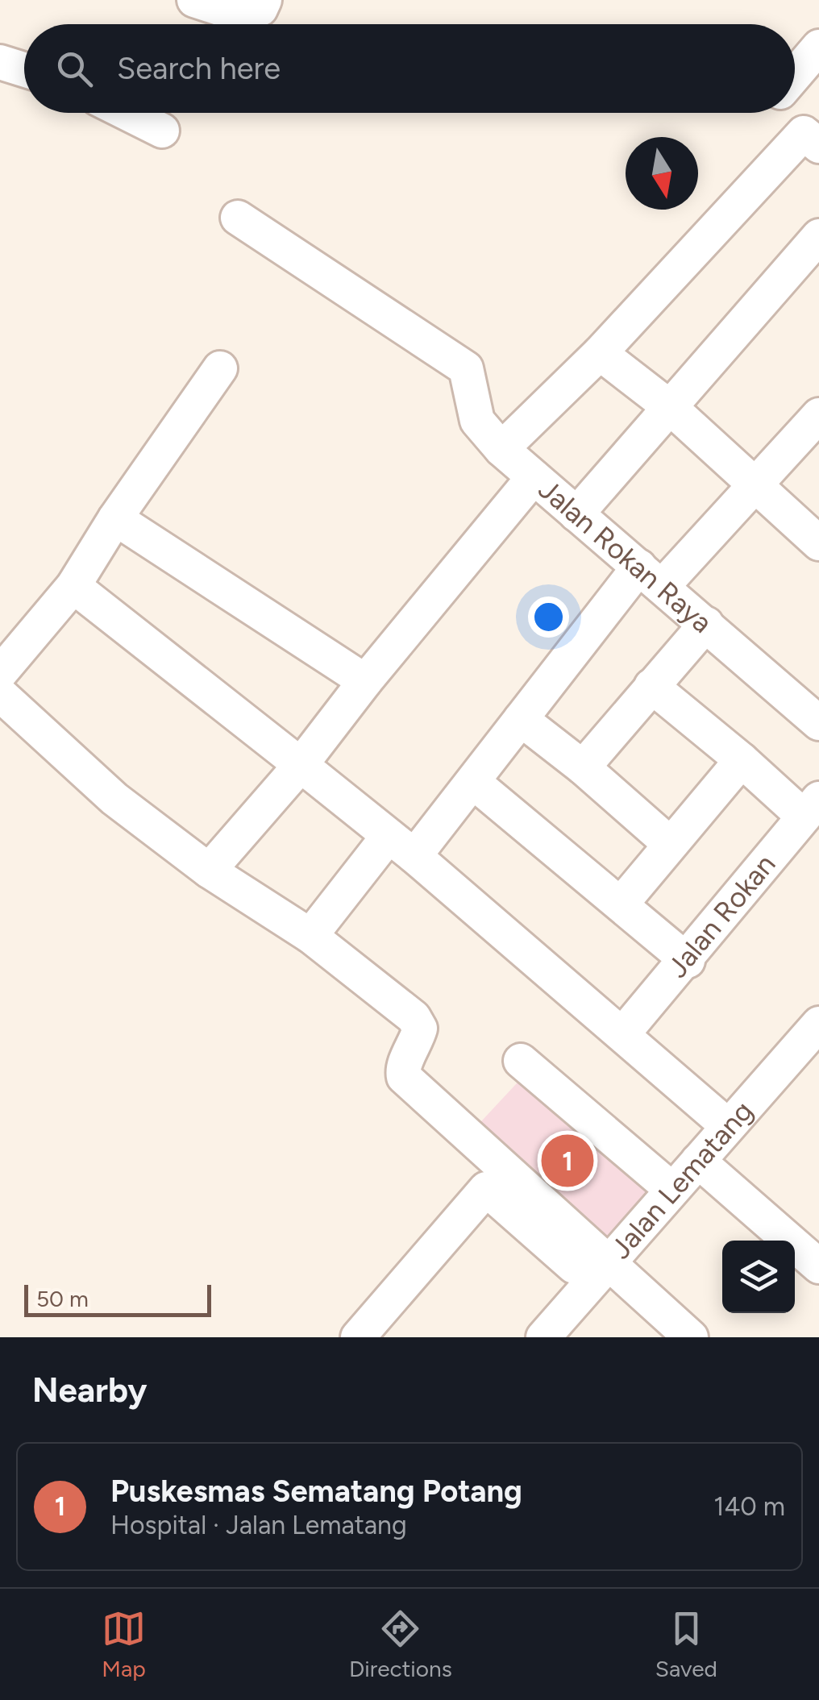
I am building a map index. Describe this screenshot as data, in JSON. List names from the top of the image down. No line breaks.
{"streets":{"street":["Jalan Rokan Raya","Jalan Rokan","Jalan Lematang"]},"scale_bar":"50 m","north":"bottom","page":{"search":"Search here","pins":"1","scale":"50 m","heading":"Nearby","list":[{"mark":"1","name":"Puskesmas Sematang Potang","note":"Hospital · Jalan Lematang","value":"140 m"}],"nav":["Map","Directions","Saved"]}}
